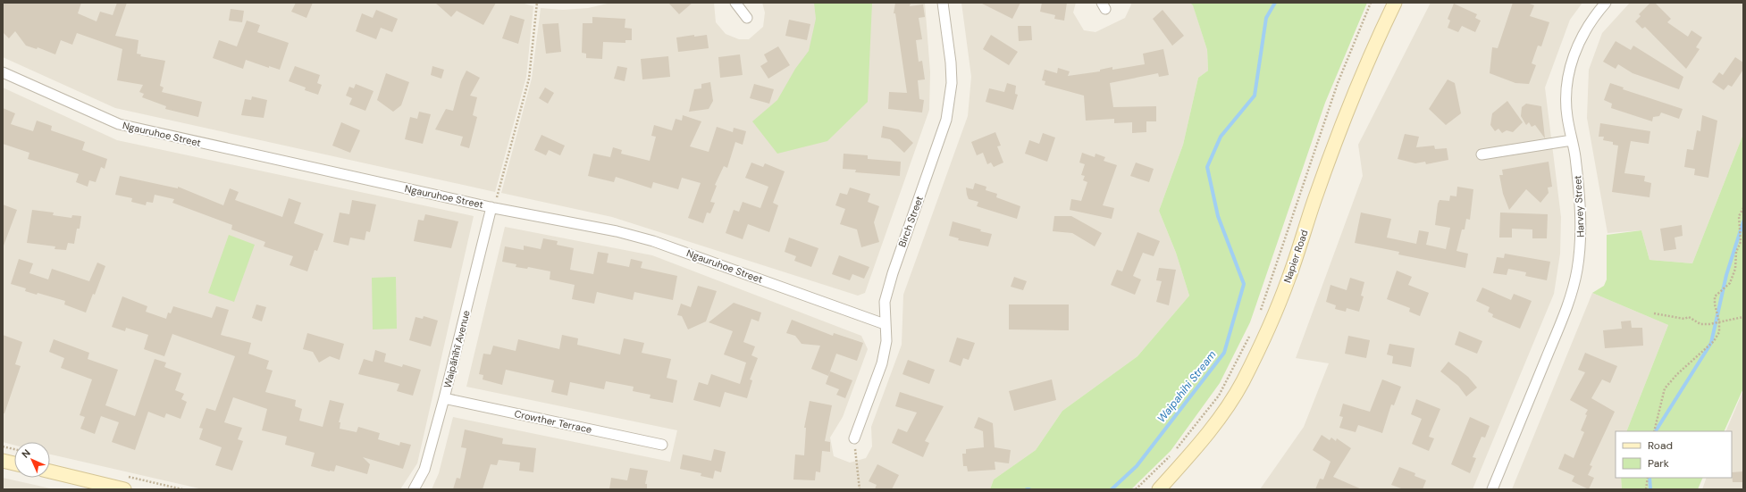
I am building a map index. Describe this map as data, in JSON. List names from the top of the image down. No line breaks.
{"streets":{"main road":["Napier Road"],"street":["Ngauruhoe Street","Harvey Street","Birch Street","Waipāhīhī Avenue","Crowther Terrace"]},"crossings":[["Ngauruhoe Street","Birch Street"],["Ngauruhoe Street","Waipāhīhī Avenue"],["Waipāhīhī Avenue","Crowther Terrace"]],"water":["Waipahihi Stream"],"legend":["Road","Park"],"north":"top left"}
